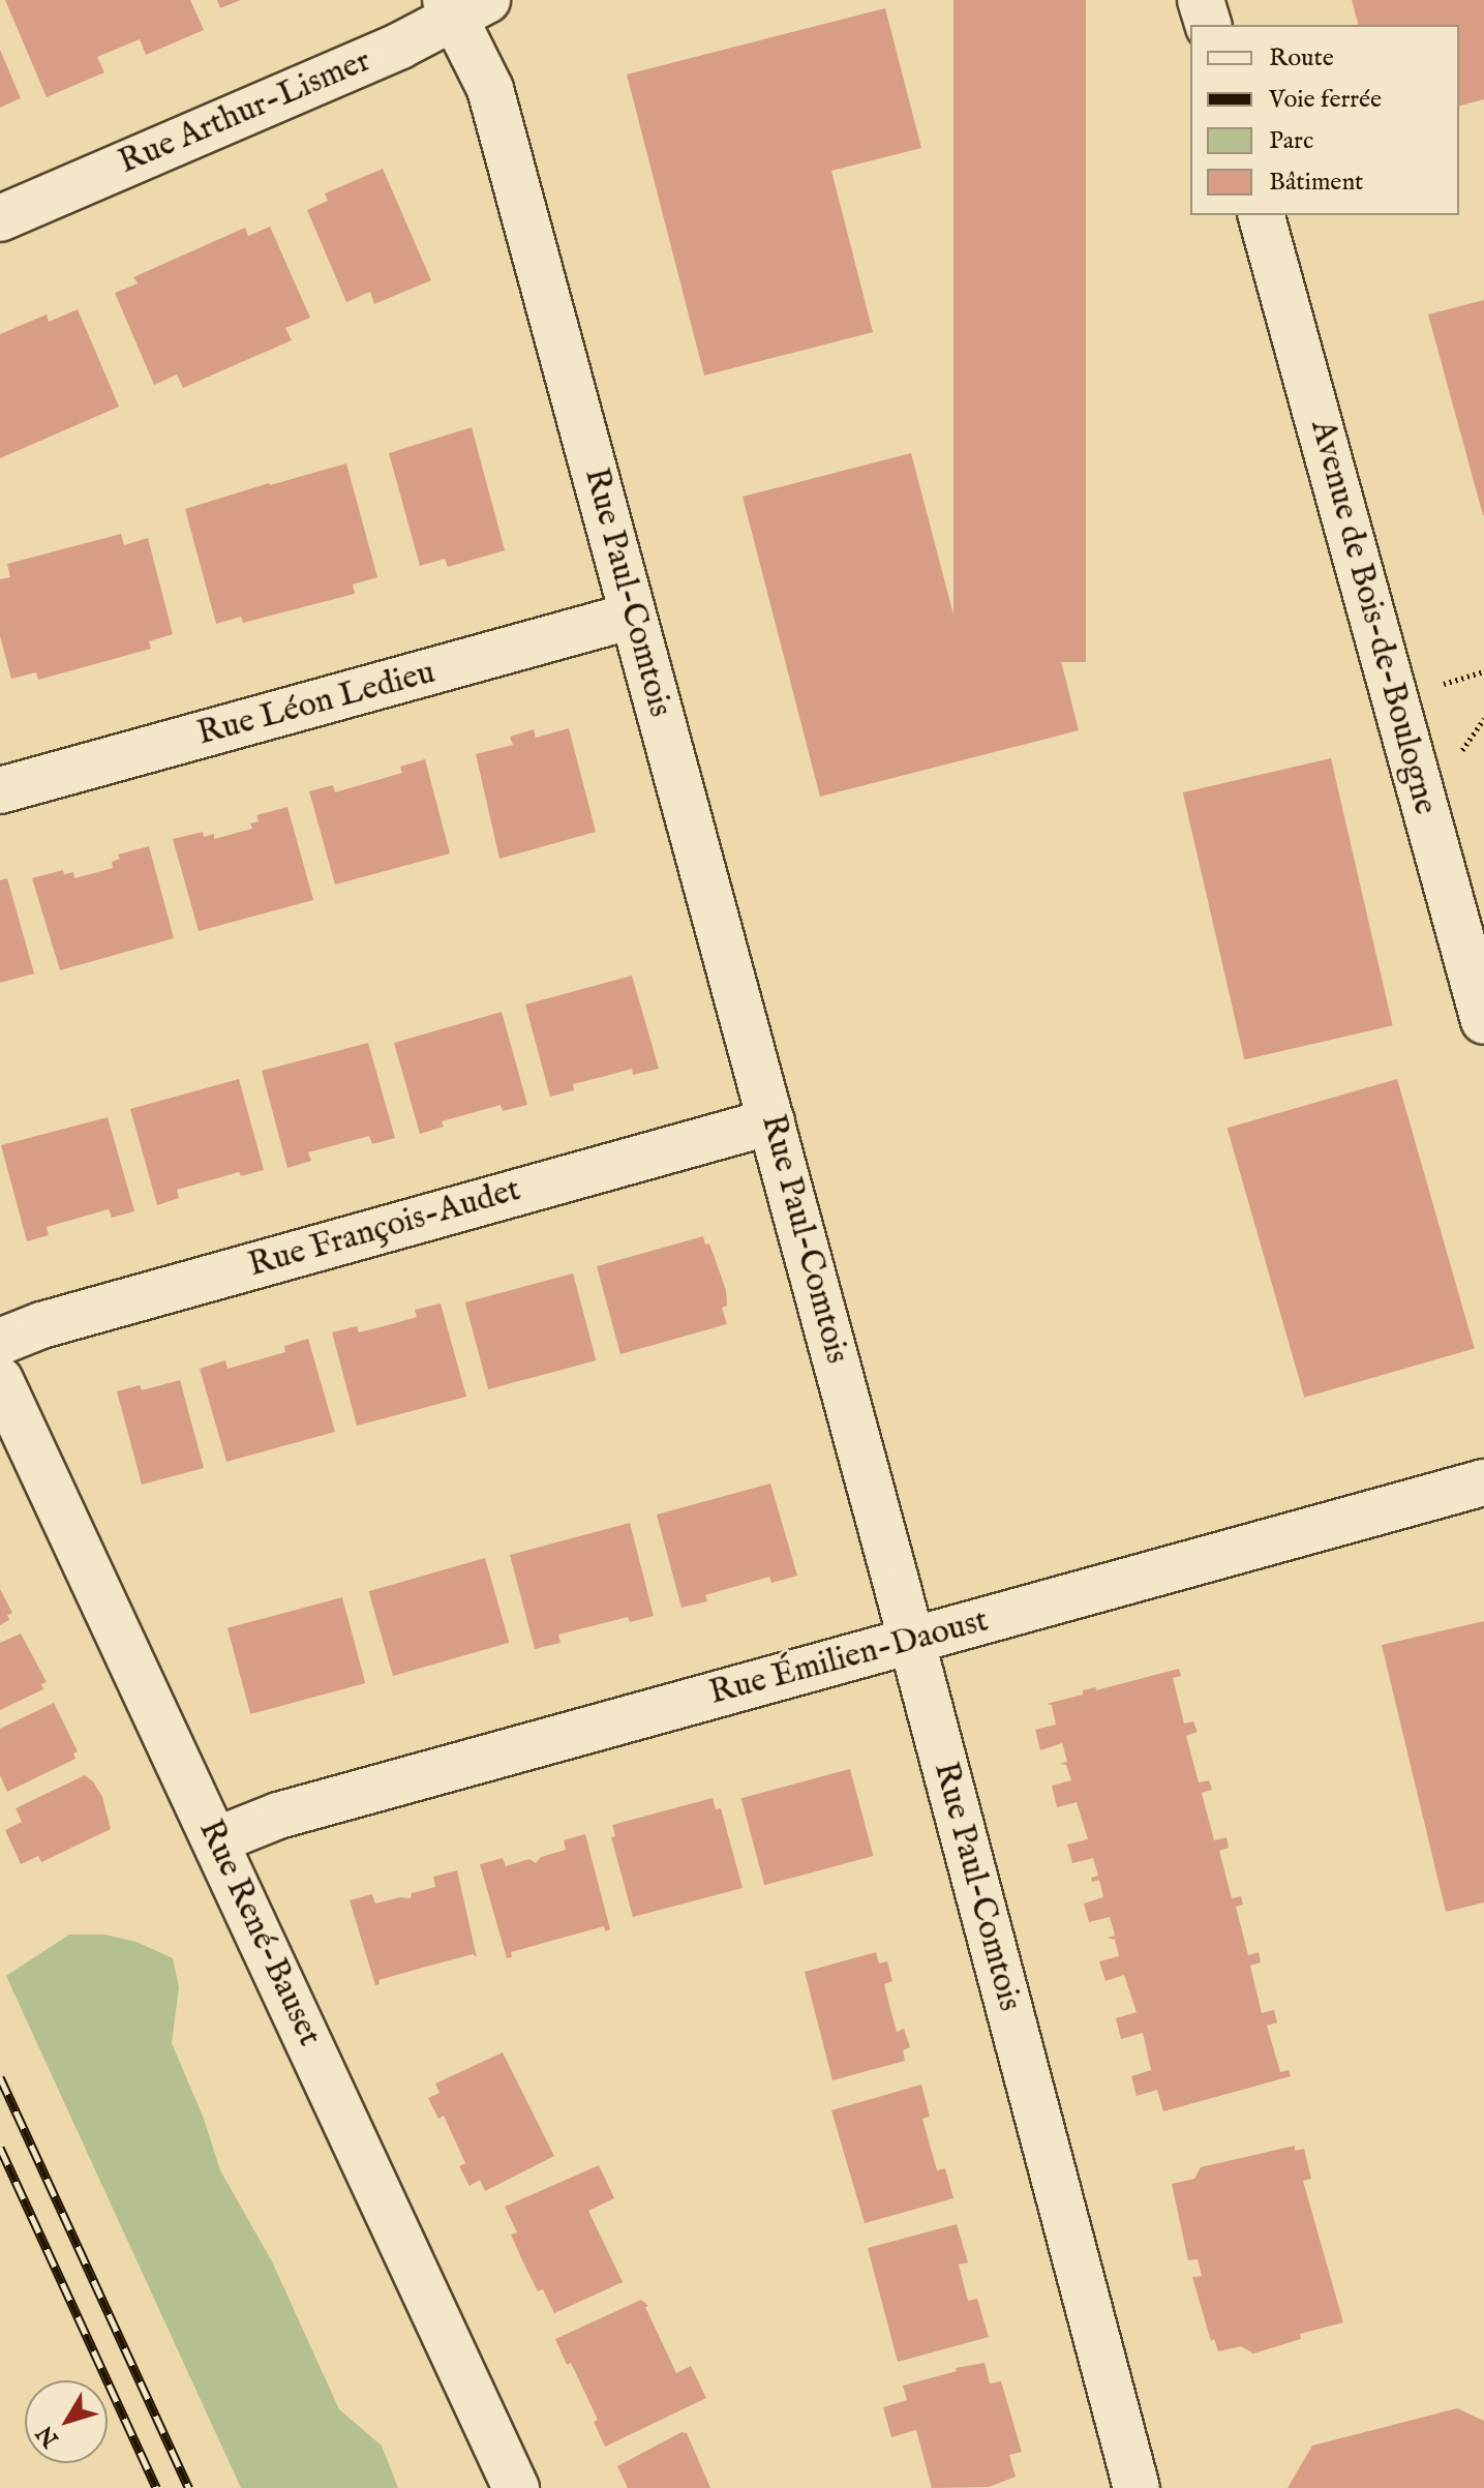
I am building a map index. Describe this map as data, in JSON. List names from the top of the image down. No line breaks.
{"streets":{"street":["Rue Arthur-Lismer","Rue Paul-Comtois","Avenue de Bois-de-Boulogne","Rue Léon Ledieu","Rue François-Audet","Rue Émilien-Daoust","Rue René-Bauset"]},"crossings":[["Rue Arthur-Lismer","Rue Paul-Comtois"],["Rue Paul-Comtois","Rue Léon Ledieu"],["Rue Paul-Comtois","Rue François-Audet"],["Rue Paul-Comtois","Rue Émilien-Daoust"],["Rue Émilien-Daoust","Rue René-Bauset"]],"legend":["Route","Voie ferrée","Parc","Bâtiment"],"north":"bottom left"}
